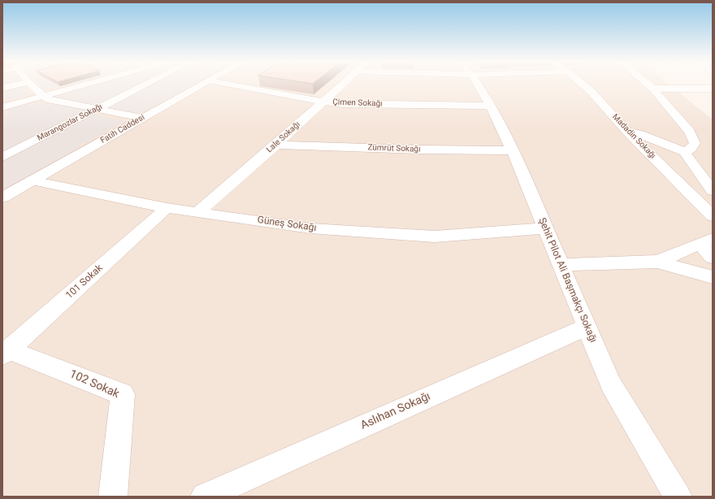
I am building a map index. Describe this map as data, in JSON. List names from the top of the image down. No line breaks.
{"streets":{"main road":["Fatih Caddesi"],"street":["Çimen Sokağı","Marangozlar Sokağı","Madadin Sokağı","Lale Sokağı","Zümrüt Sokağı","Güneş Sokağı","Şehit Pilot Ali Başmakçı Sokağı","101 Sokak","102 Sokak","Aslıhan Sokağı"]},"crossings":[["Çimen Sokağı","Lale Sokağı"],["Çimen Sokağı","Şehit Pilot Ali Başmakçı Sokağı"],["Fatih Caddesi","Güneş Sokağı"],["Lale Sokağı","Zümrüt Sokağı"],["Lale Sokağı","Güneş Sokağı"],["Zümrüt Sokağı","Şehit Pilot Ali Başmakçı Sokağı"],["Güneş Sokağı","Şehit Pilot Ali Başmakçı Sokağı"],["Güneş Sokağı","101 Sokak"],["Şehit Pilot Ali Başmakçı Sokağı","Aslıhan Sokağı"],["101 Sokak","102 Sokak"]]}
